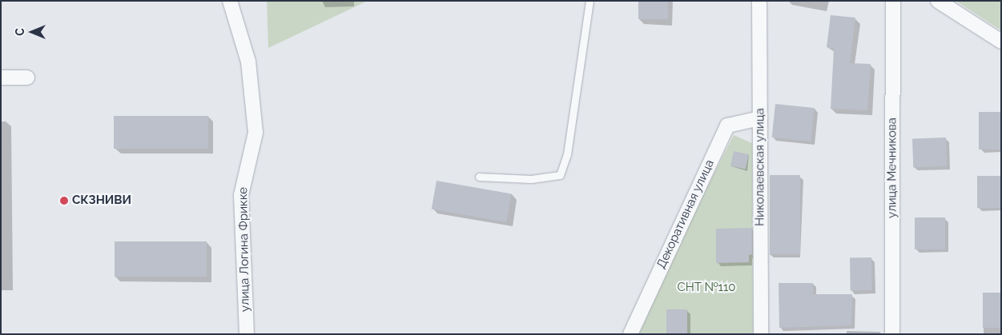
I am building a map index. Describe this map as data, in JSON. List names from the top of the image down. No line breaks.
{"streets":{"street":["Николаевская улица","улица Мечникова","Декоративная улица","улица Логина Фрикке"]},"crossings":[["Николаевская улица","Декоративная улица"]],"parks":["СНТ №110"],"places":["СКЗНИВИ"],"north":"left"}
